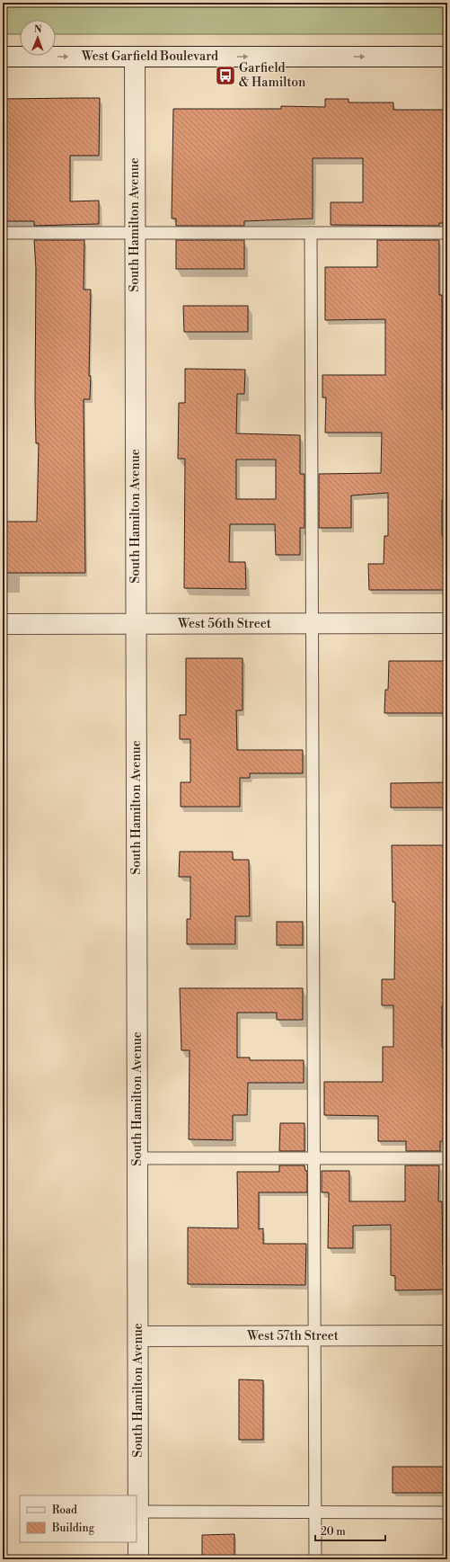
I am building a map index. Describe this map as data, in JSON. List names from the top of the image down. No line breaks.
{"streets":{"street":["West Garfield Boulevard","South Hamilton Avenue","West 56th Street","West 57th Street"]},"crossings":[["West Garfield Boulevard","South Hamilton Avenue"],["South Hamilton Avenue","West 56th Street"],["South Hamilton Avenue","West 57th Street"]],"one_way":["West Garfield Boulevard"],"places":{"bus stop":["Garfield & Hamilton"]},"legend":["Road","Building"],"scale_bar":"20 m","north":"top"}
